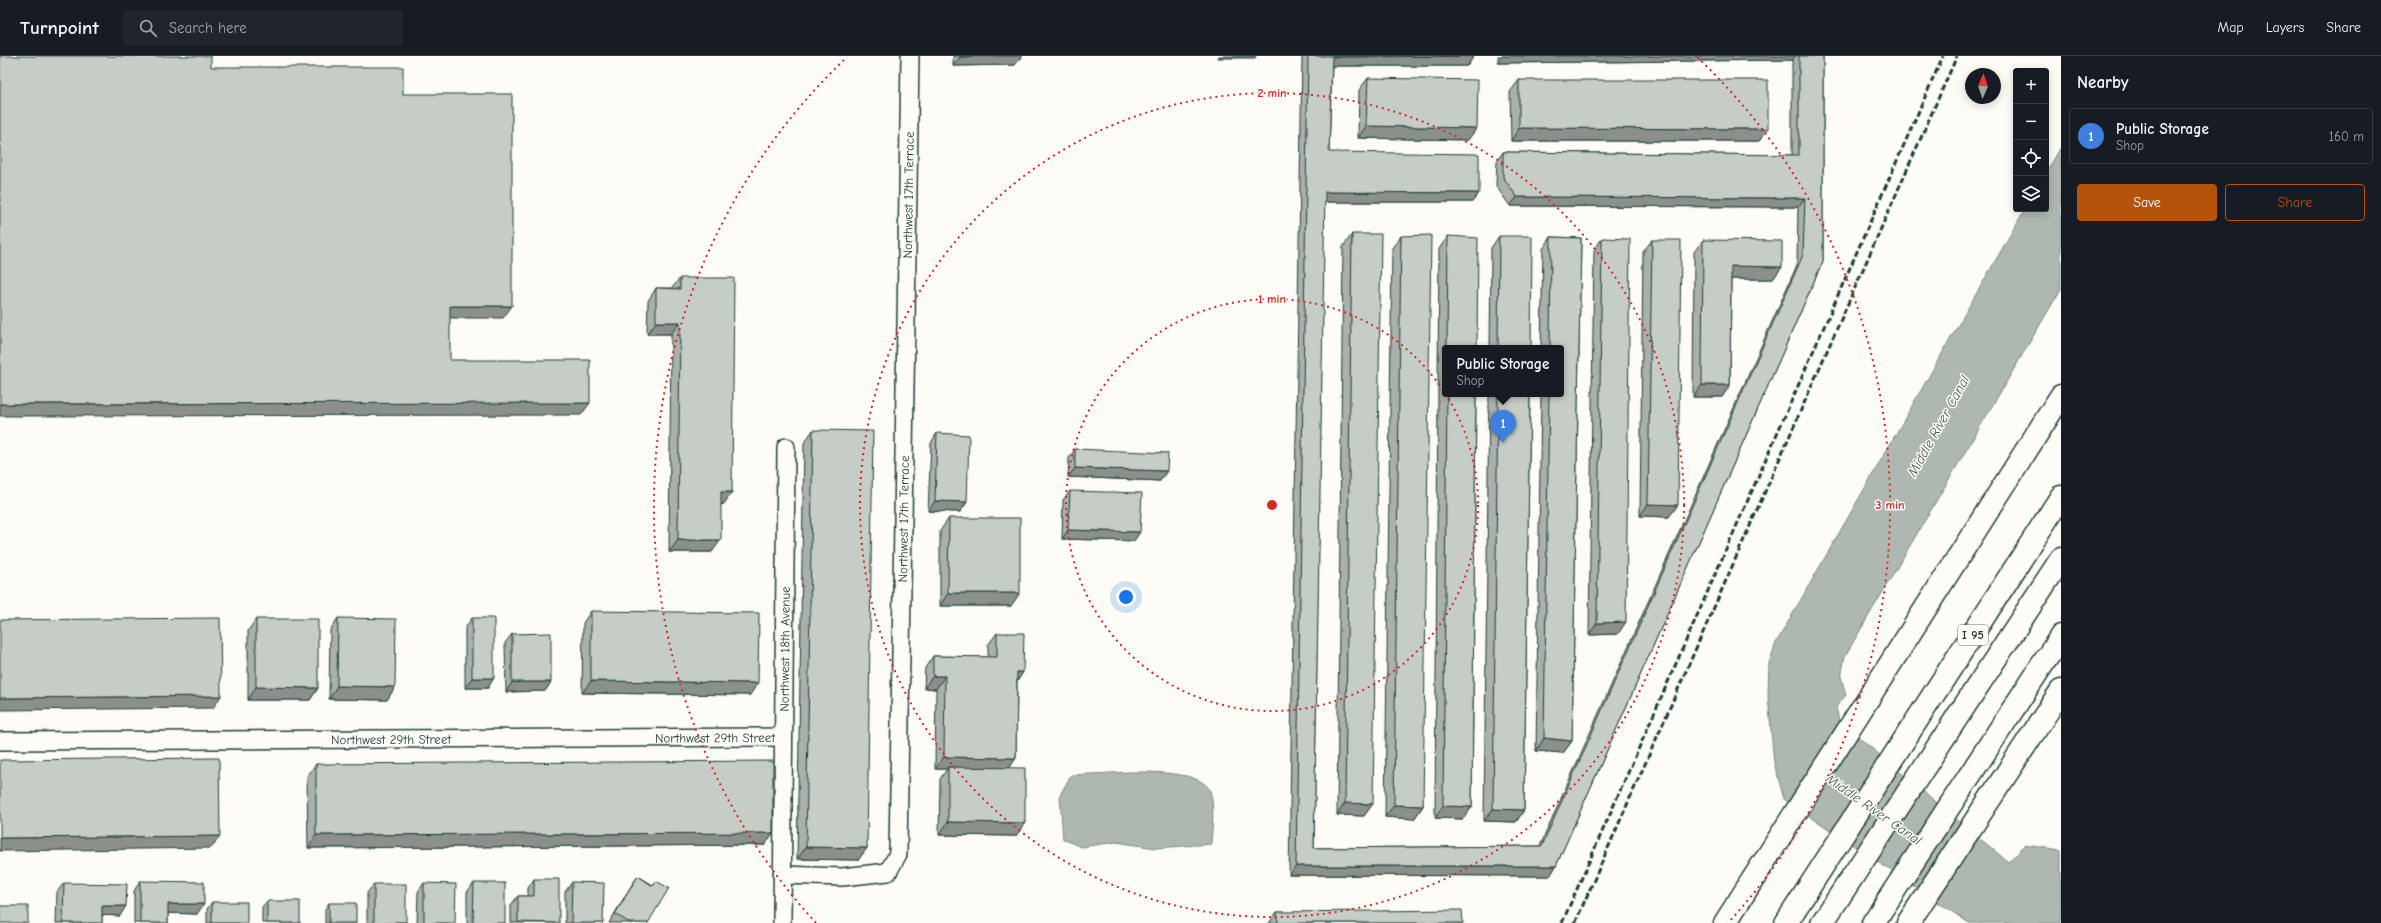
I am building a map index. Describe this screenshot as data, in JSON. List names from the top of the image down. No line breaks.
{"streets":{"highway":["I 95"],"street":["Northwest 17th Terrace","Northwest 18th Avenue","Northwest 29th Street"]},"crossings":[["Northwest 17th Terrace","Northwest 18th Avenue"],["Northwest 18th Avenue","Northwest 29th Street"]],"water":["Middle River Canal"],"north":"top","page":{"header":"Turnpoint","search":"Search here","nav":["Map","Layers","Share"],"heading":"Nearby","map_buttons":["+","−"],"list":[{"mark":"1","name":"Public Storage","note":"Shop","value":"160 m"}],"buttons":["Save","Share"],"popup":["Public Storage","Shop"],"pins":"1"},"rings":["2 min","1 min","3 min"]}
